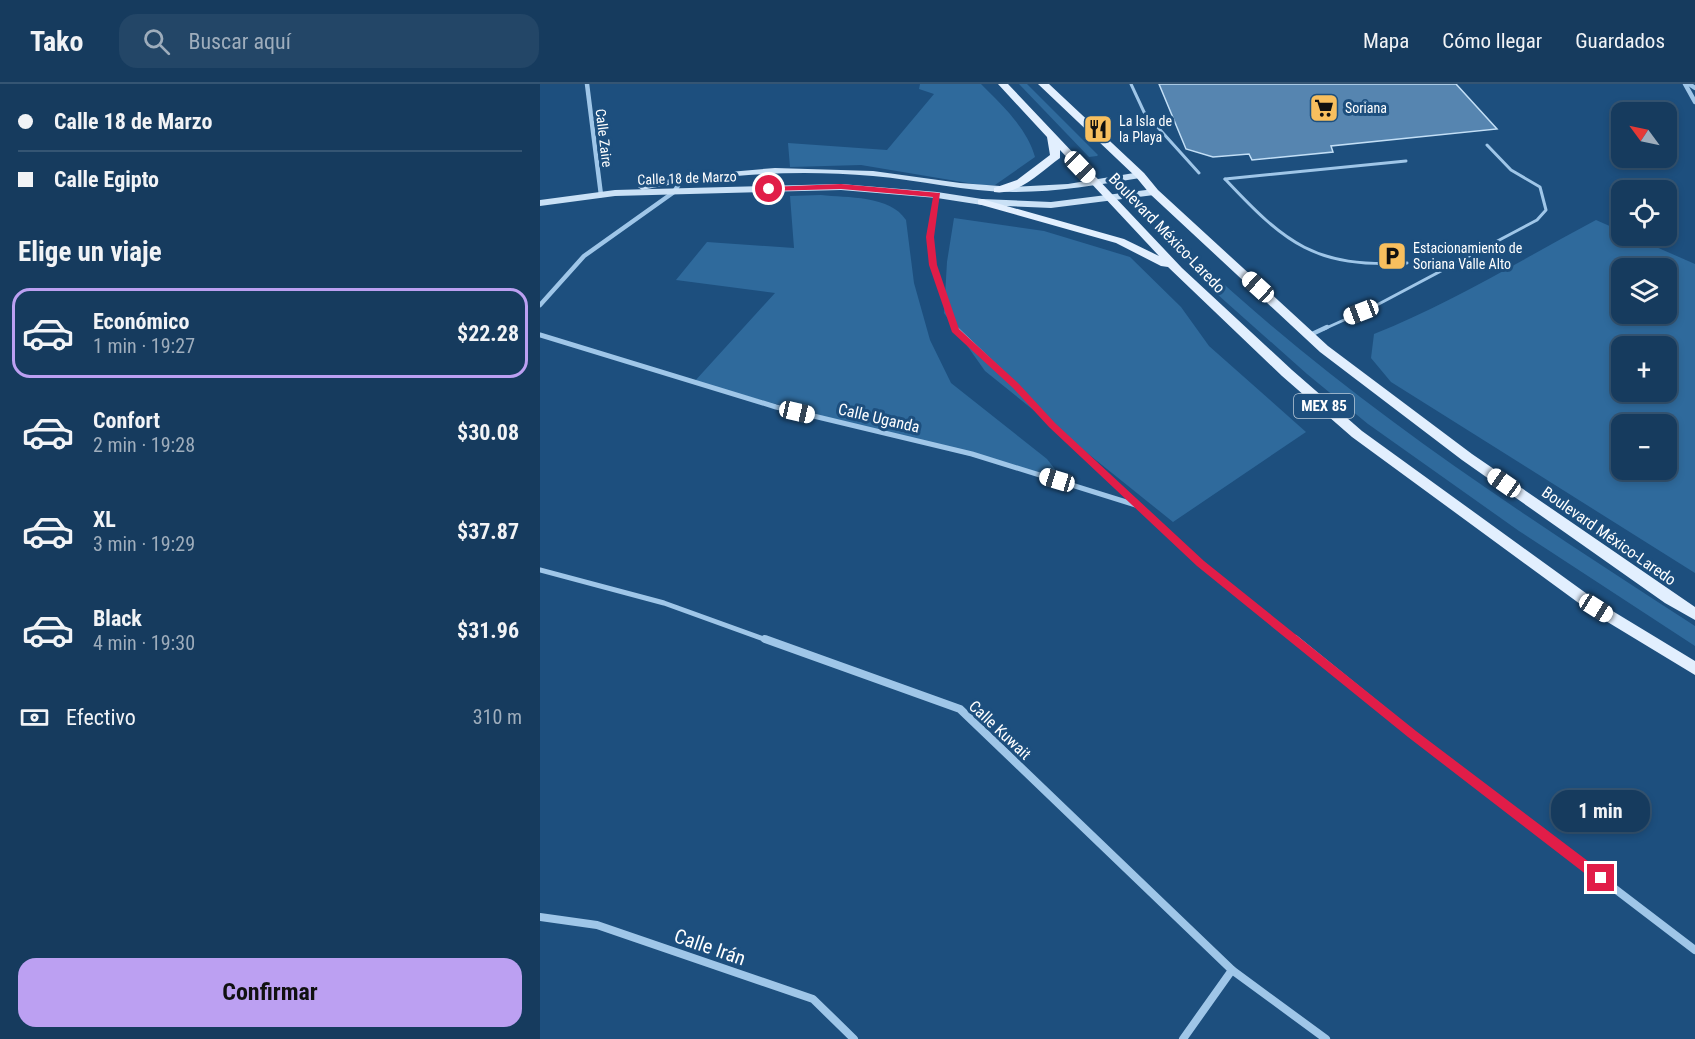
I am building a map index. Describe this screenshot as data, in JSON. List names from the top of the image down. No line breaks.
{"streets":{"main road":["Boulevard México-Laredo","MEX 85"],"street":["Calle Zaire","Calle 18 de Marzo","Calle Uganda","Calle Kuwait","Calle Irán"]},"crossings":[["Calle Zaire","Calle 18 de Marzo"],["Calle 18 de Marzo","Boulevard México-Laredo"]],"places":{"supermarket":["Soriana"],"restaurant":["La Isla de la Playa"],"parking":["Estacionamiento de Soriana Valle Alto"]},"north":"top left","page":{"header":"Tako","search":"Buscar aquí","nav":["Mapa","Cómo llegar","Guardados"],"banner":["Calle 18 de Marzo","Calle Egipto"],"map_buttons":["+","−"],"heading":"Elige un viaje","list":[{"name":"Económico","note":"1 min · 19:27","value":"$22.28"},{"name":"Confort","note":"2 min · 19:28","value":"$30.08"},{"name":"XL","note":"3 min · 19:29","value":"$37.87"},{"name":"Black","note":"4 min · 19:30","value":"$31.96"}],"pay":["Efectivo","310 m"],"bubble":"1 min","buttons":"Confirmar"}}
